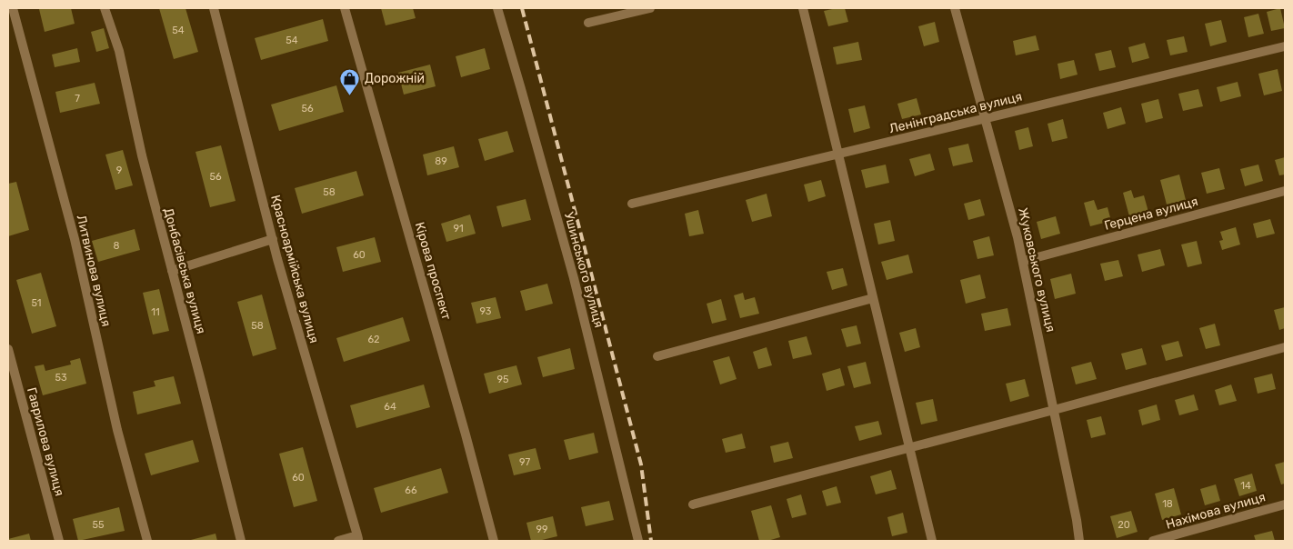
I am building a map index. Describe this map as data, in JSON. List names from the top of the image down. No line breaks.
{"streets":{"street":["Ленінградська вулиця","Герцена вулиця","Красноармійська вулиця","Ушинського вулиця","Жуковського вулиця","Литвинова вулиця","Донбасівська вулиця","Кірова проспект","Гаврилова вулиця","Нахімова вулиця"]},"crossings":[["Ленінградська вулиця","Жуковського вулиця"],["Герцена вулиця","Жуковського вулиця"]],"places":{"shop":["Дорожній"]},"house_numbers":["54","54","7","56","89","9","56","58","91","8","60","51","93","11","58","62","53","95","64","97","60","14","66","18","55","20","99"]}
